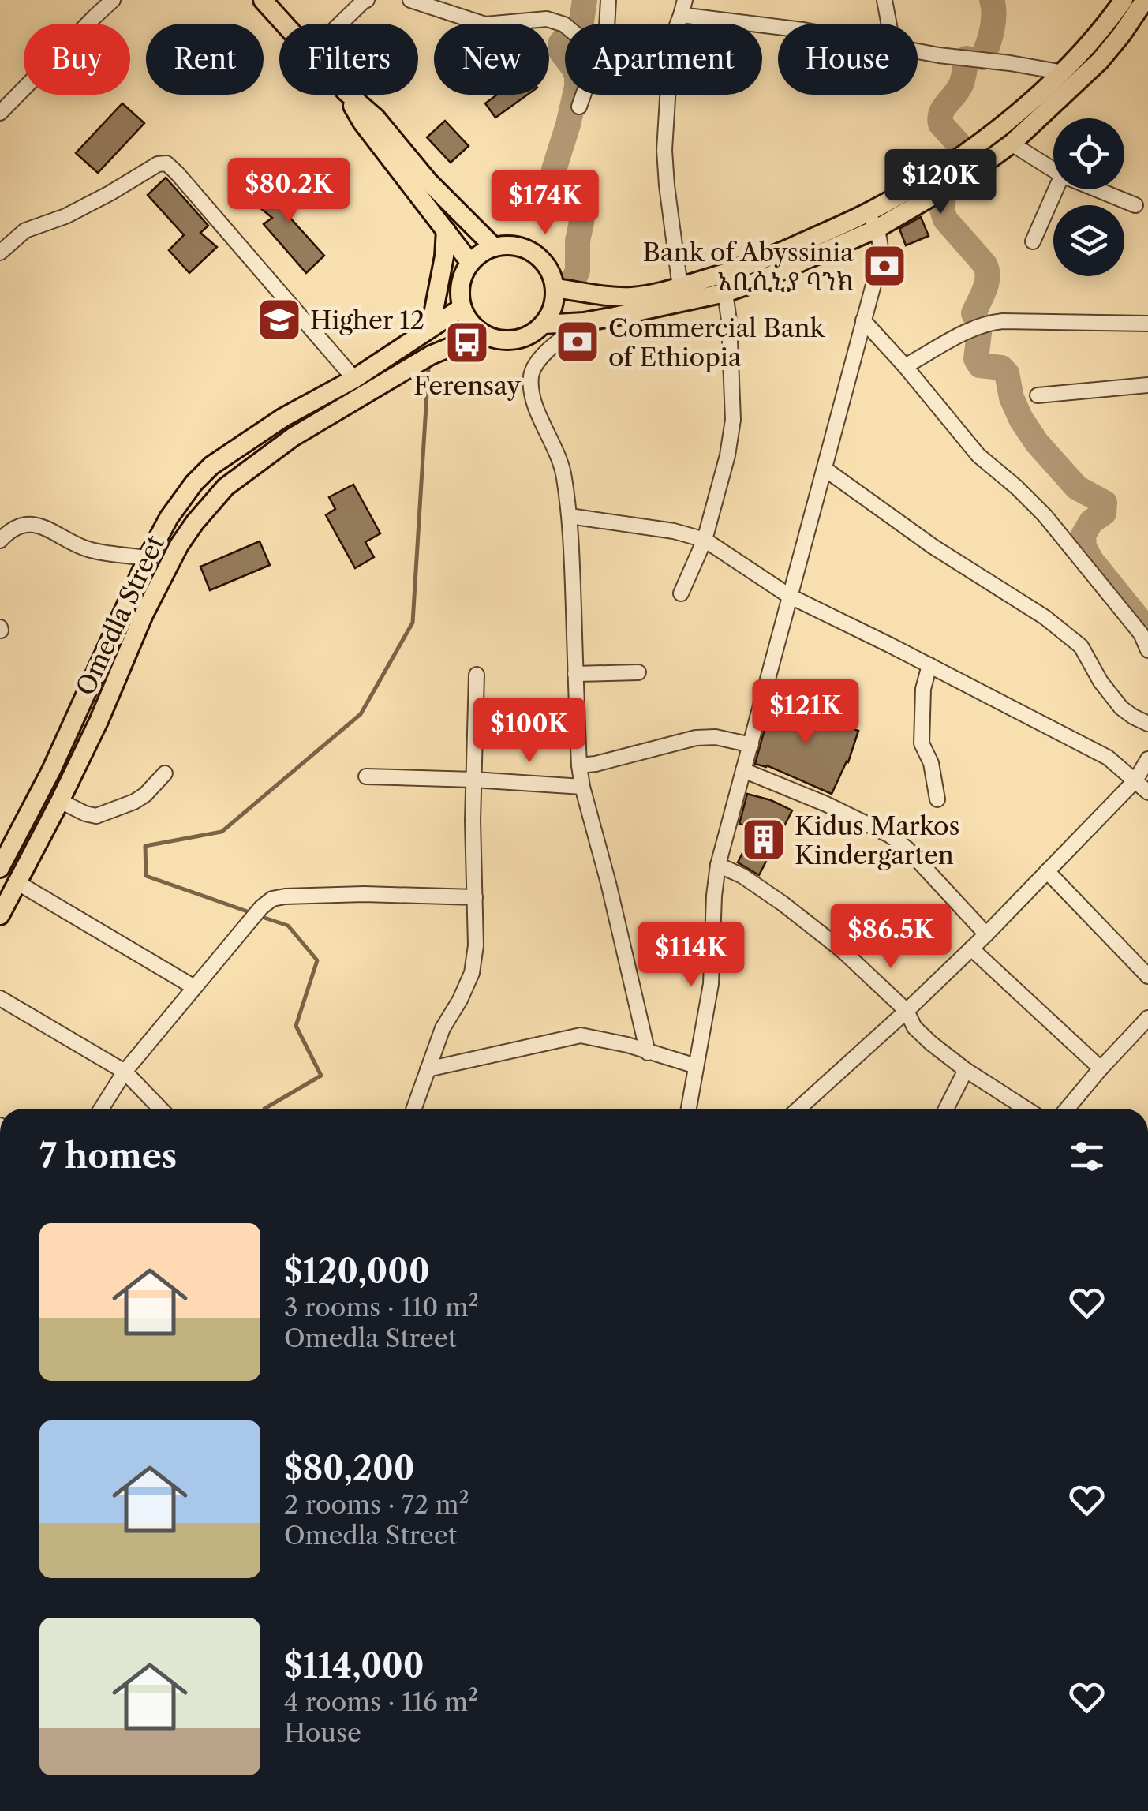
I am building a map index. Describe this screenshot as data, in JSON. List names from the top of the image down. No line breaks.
{"streets":{"main road":["Omedla Street"]},"places":{"bank":["Bank of Abyssinia አቢሲኒያ ባንክ","Commercial Bank of Ethiopia"],"school or university":["Higher 12"],"bus stop":["Ferensay"],"building":["Kidus Markos Kindergarten"]},"page":{"chip":["Buy","Rent","Filters","New","Apartment","House"],"price":["$120K","$80.2K","$174K","$121K","$100K","$86.5K","$114K"],"heading":"7 homes","list":[{"name":"$120,000","note":"3 rooms · 110 m² · Omedla Street"},{"name":"$80,200","note":"2 rooms · 72 m² · Omedla Street"},{"name":"$114,000","note":"4 rooms · 116 m² · House"}]}}
